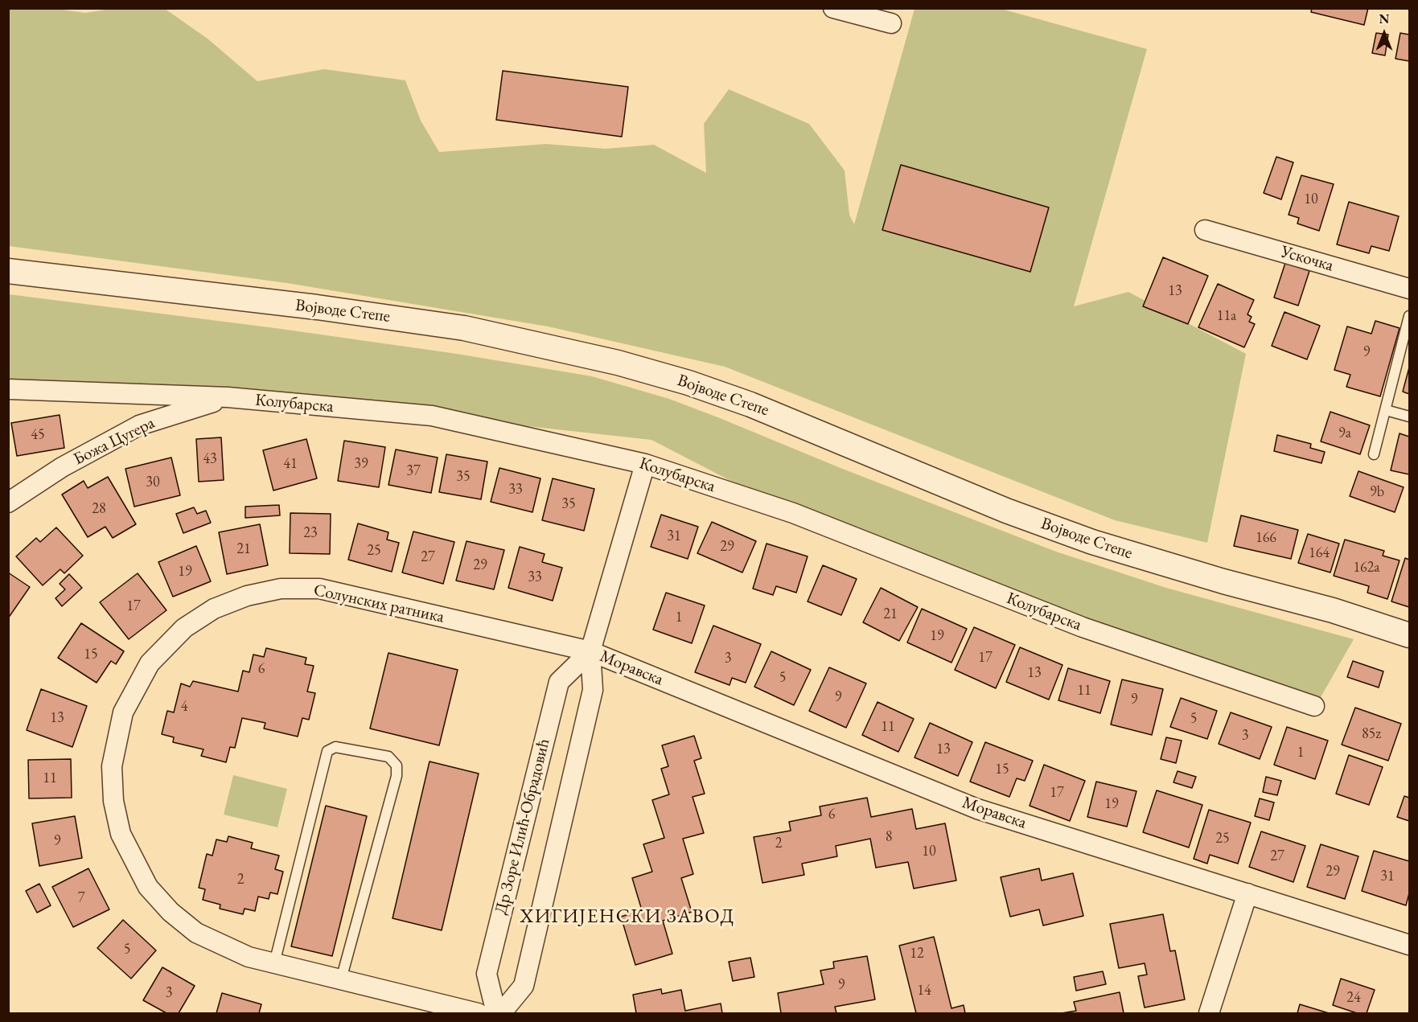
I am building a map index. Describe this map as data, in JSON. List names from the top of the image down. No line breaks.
{"streets":{"street":["Ускочка","Војводе Степе","Колубарска","Божа Цугера","Солунских ратника","Моравска","Др Зоре Илић-Обрадовић"]},"crossings":[["Колубарска","Божа Цугера"],["Колубарска","Др Зоре Илић-Обрадовић"],["Солунских ратника","Моравска"],["Солунских ратника","Др Зоре Илић-Обрадовић"],["Моравска","Др Зоре Илић-Обрадовић"]],"districts":["ХИГИЈЕНСКИ ЗАВОД"],"house_numbers":["10","13","11a","9","9a","45","43","41","39","37","35","30","33","9b","35","28","23","31","166","29","21","25","164","27","29","162a","19","33","17","21","1","19","15","17","3","6","13","5","11","9","9","4","13","5","11","85z","3","13","1","15","11","17","19","6","8","25","9","2","10","27","29","31","2","7","5","12","9","14","3","24"],"north":"top"}
